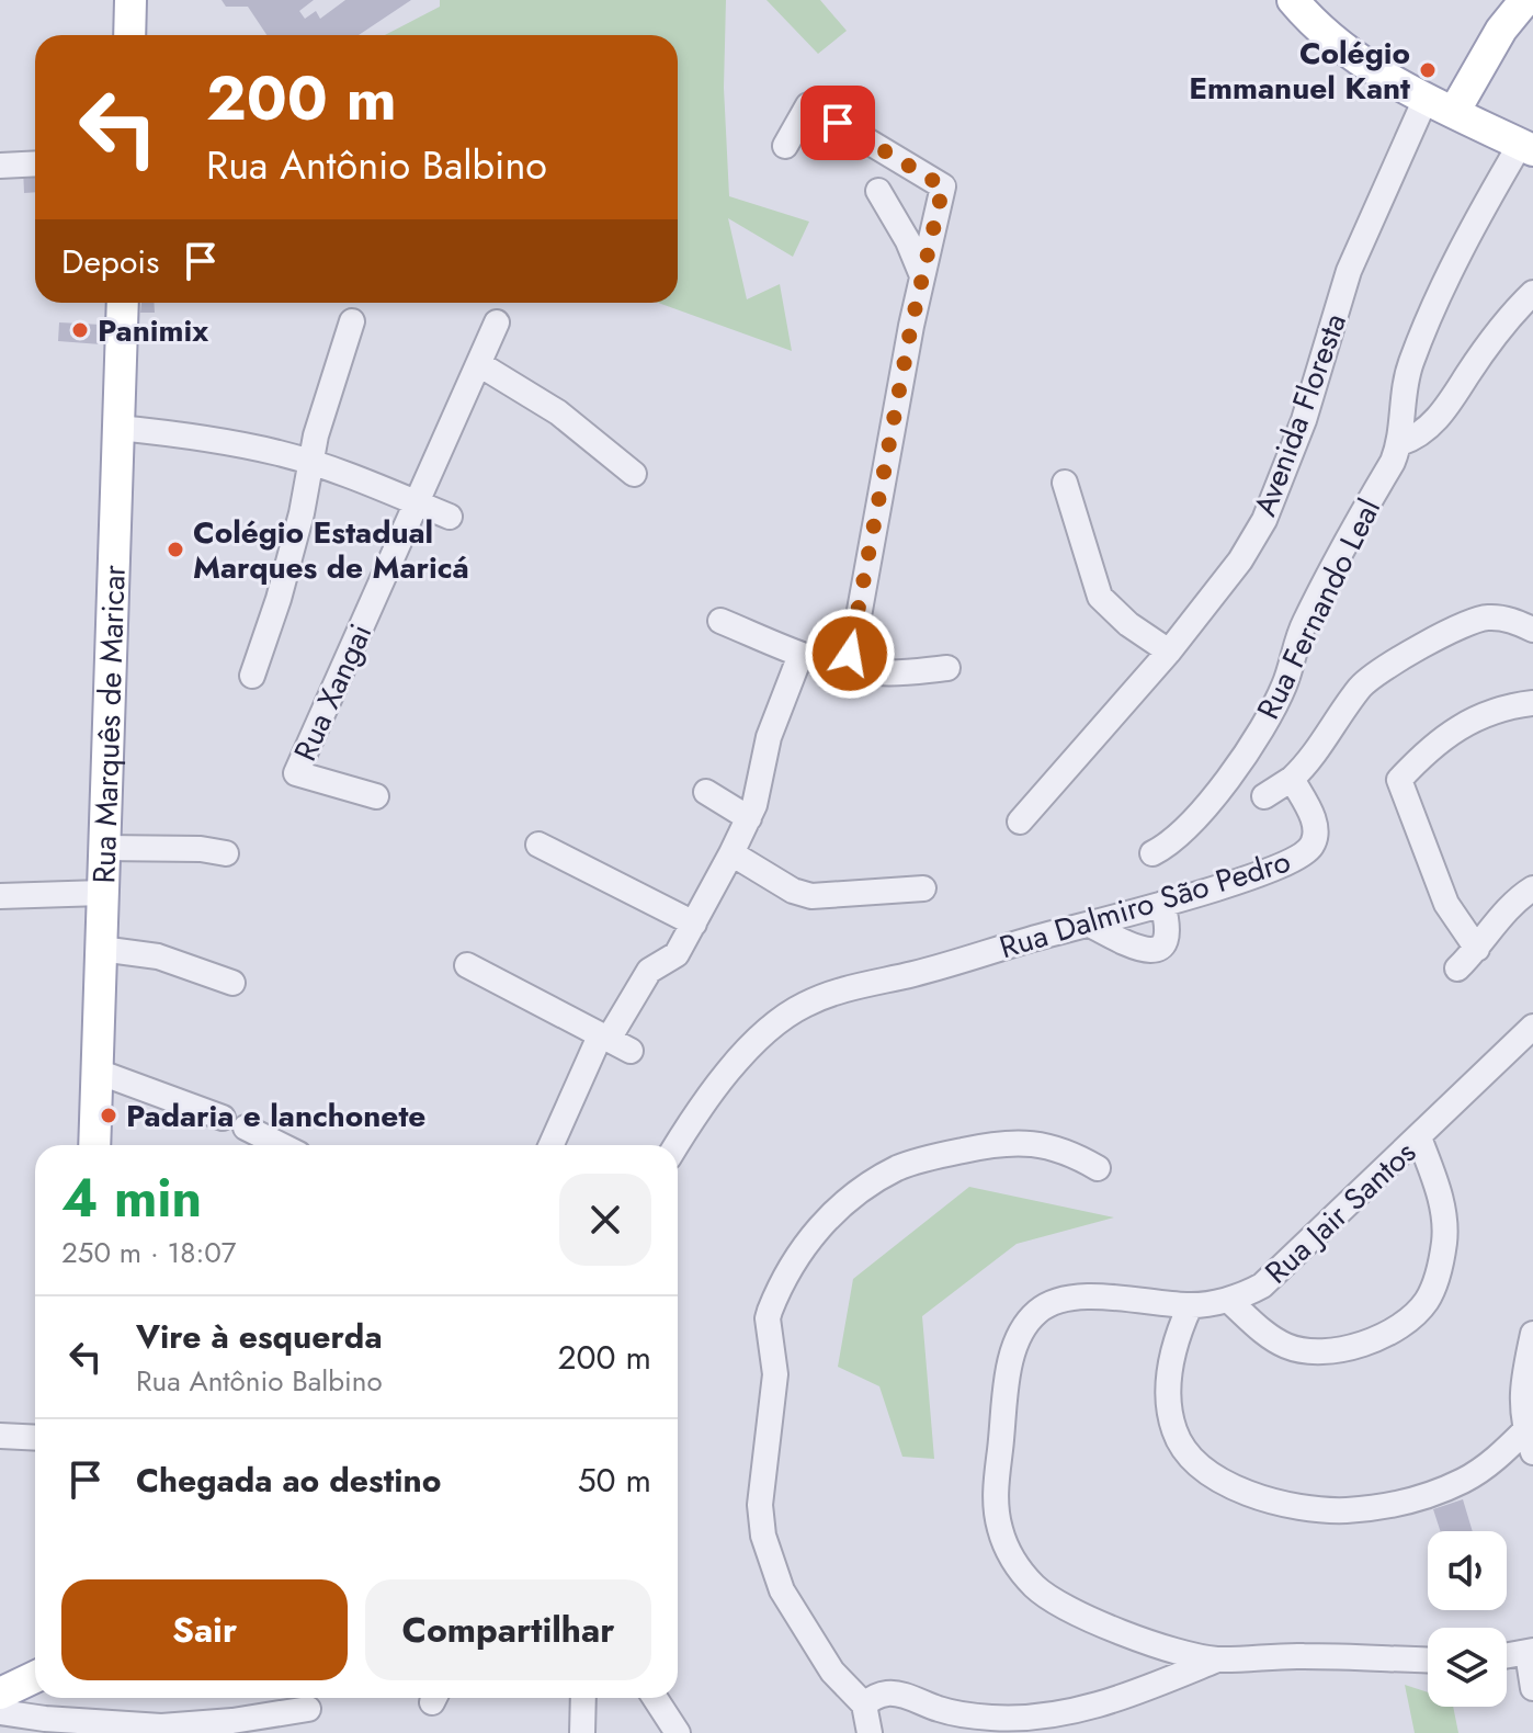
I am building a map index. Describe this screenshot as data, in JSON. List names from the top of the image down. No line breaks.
{"streets":{"main road":["Rua Marquês de Maricar"],"street":["Avenida Floresta","Rua Fernando Leal","Rua Xangai","Rua Dalmiro São Pedro","Rua Jair Santos"]},"places":["Colégio Emmanuel Kant","Panimix","Colégio Estadual Marques de Maricá","Padaria e lanchonete"],"page":{"turn":["200 m","Rua Antônio Balbino"],"then":"Depois","heading":["4 min","250 m · 18:07"],"list":[{"name":"Vire à esquerda","note":"Rua Antônio Balbino","value":"200 m"},{"name":"Chegada ao destino","value":"50 m"}],"buttons":["Sair","Compartilhar"]}}
